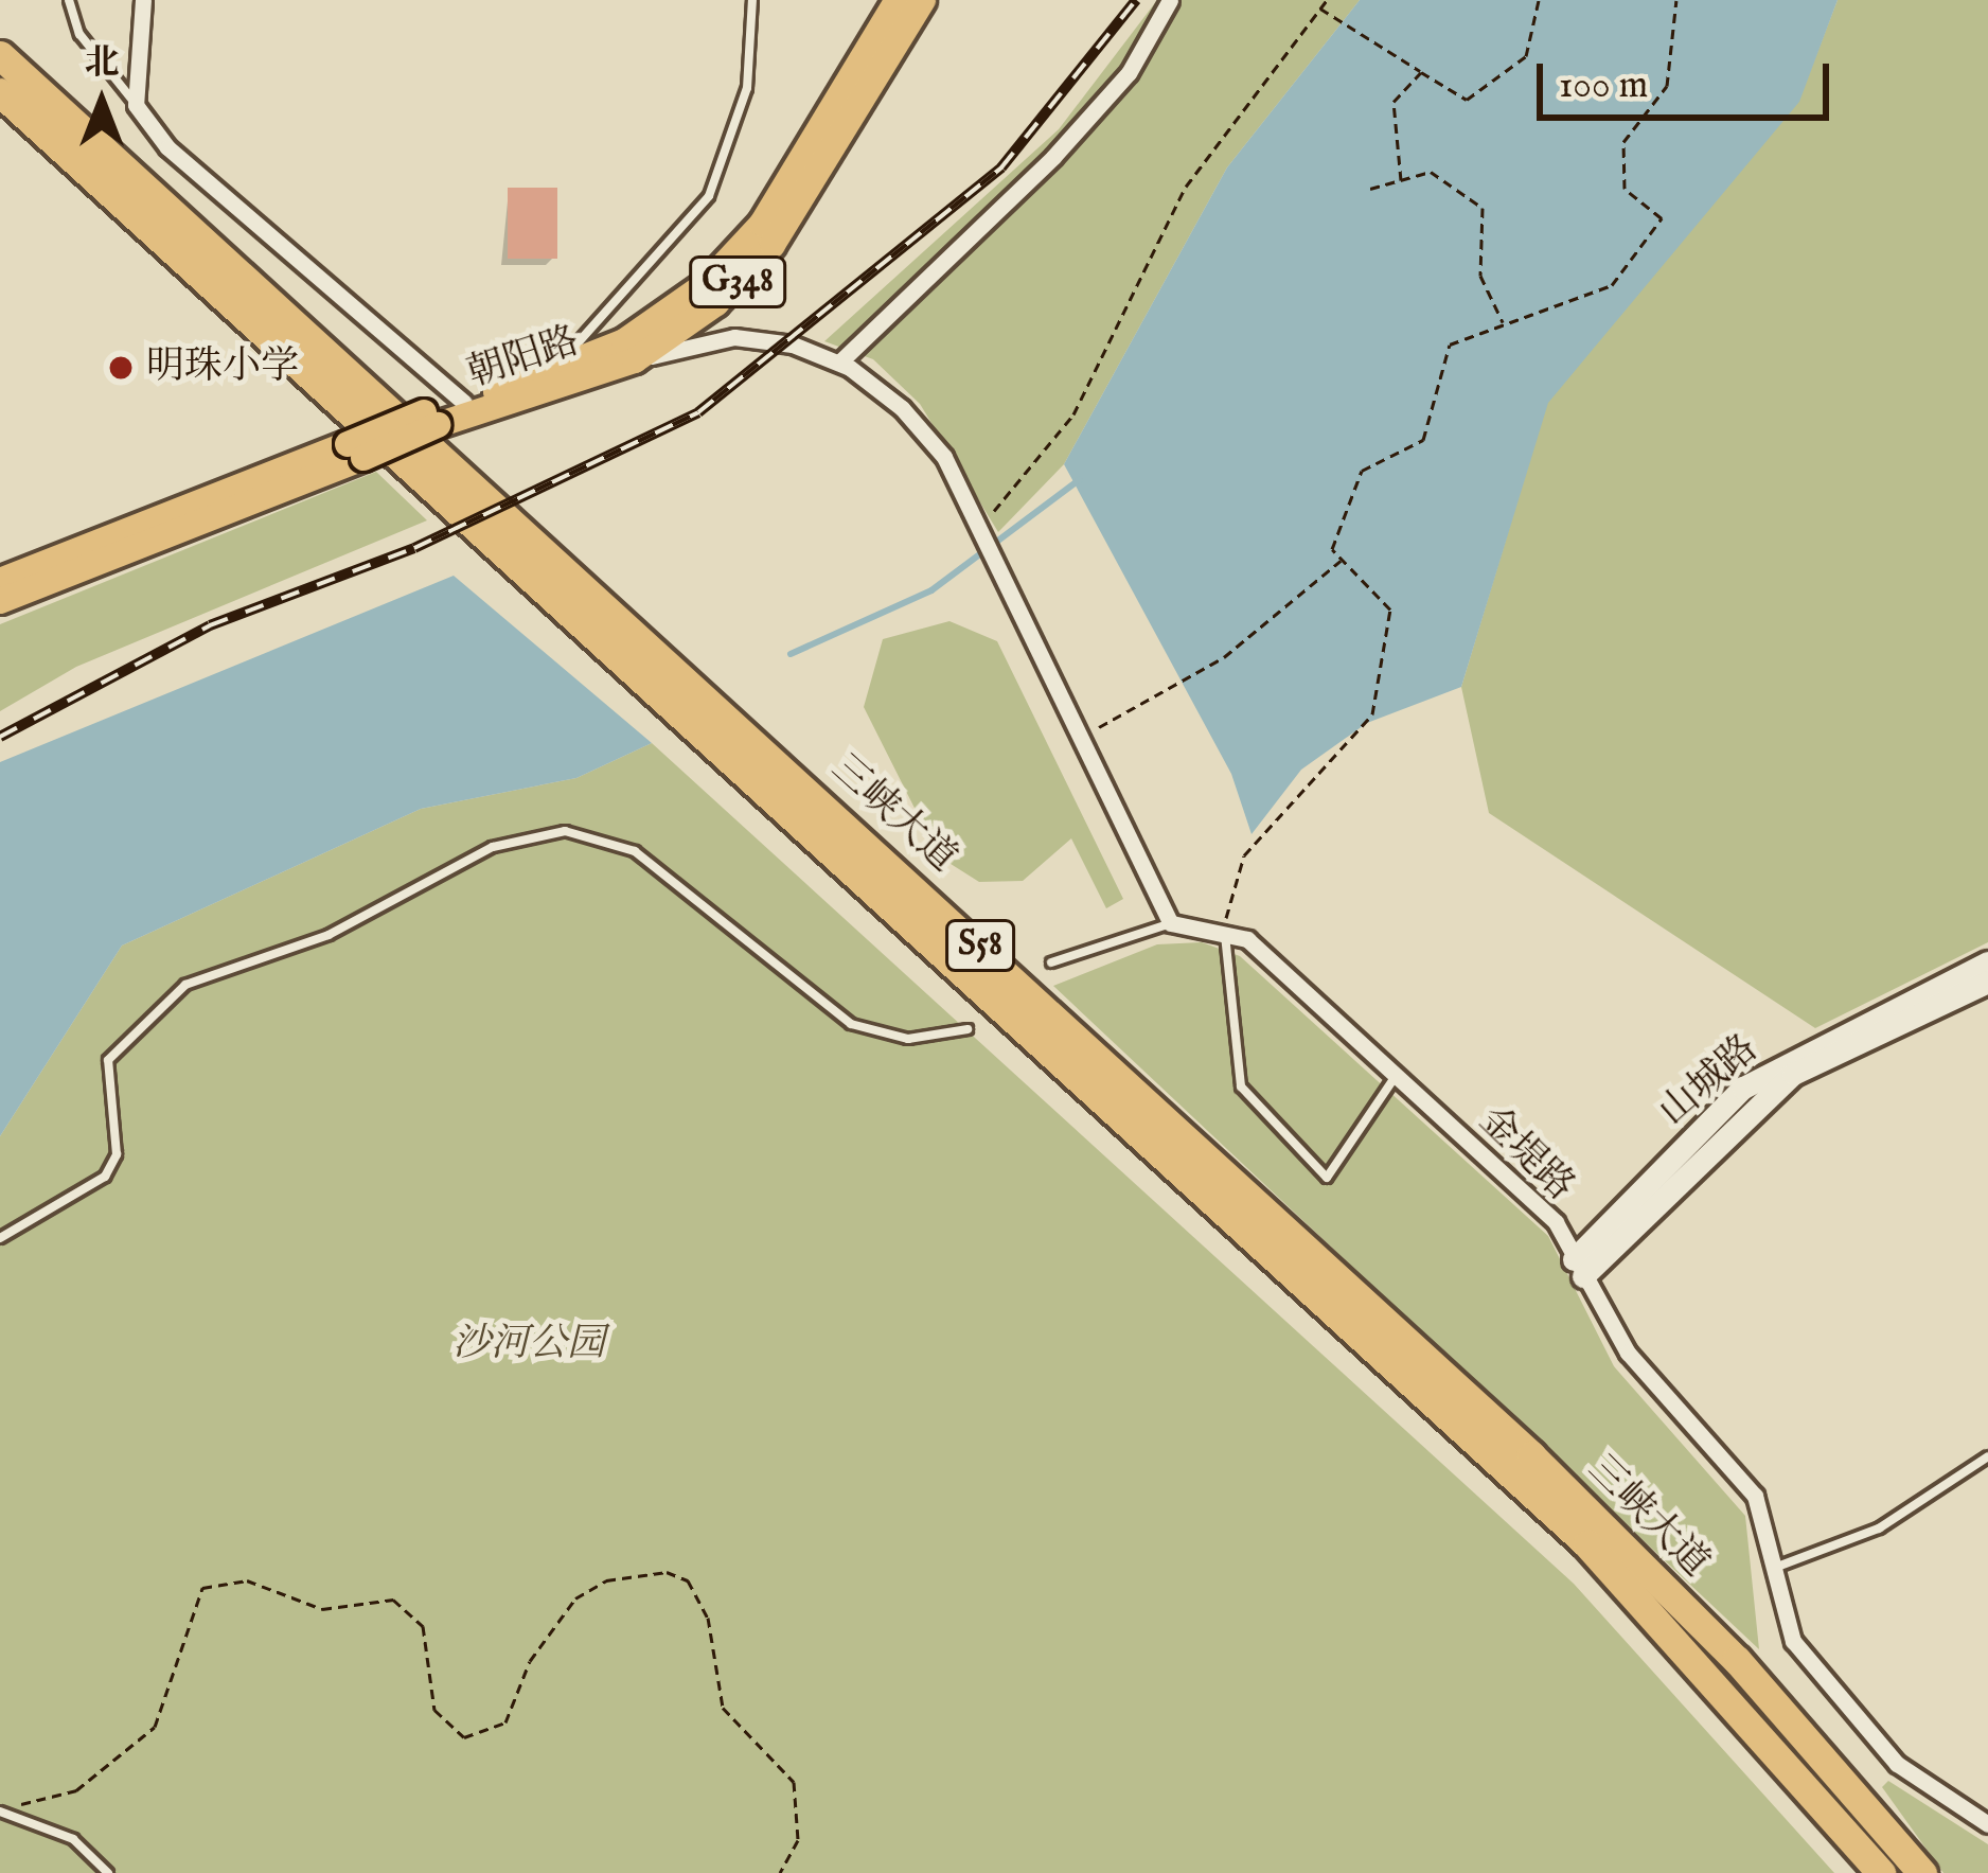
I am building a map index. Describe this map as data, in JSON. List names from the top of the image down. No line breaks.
{"streets":{"highway":["三峡大道","S58"],"main road":["G348","朝阳路"],"street":["山城路","金堤路"]},"crossings":[["山城路","金堤路"]],"parks":["沙河公园"],"places":["明珠小学"],"scale_bar":"100 m","north":"top"}
